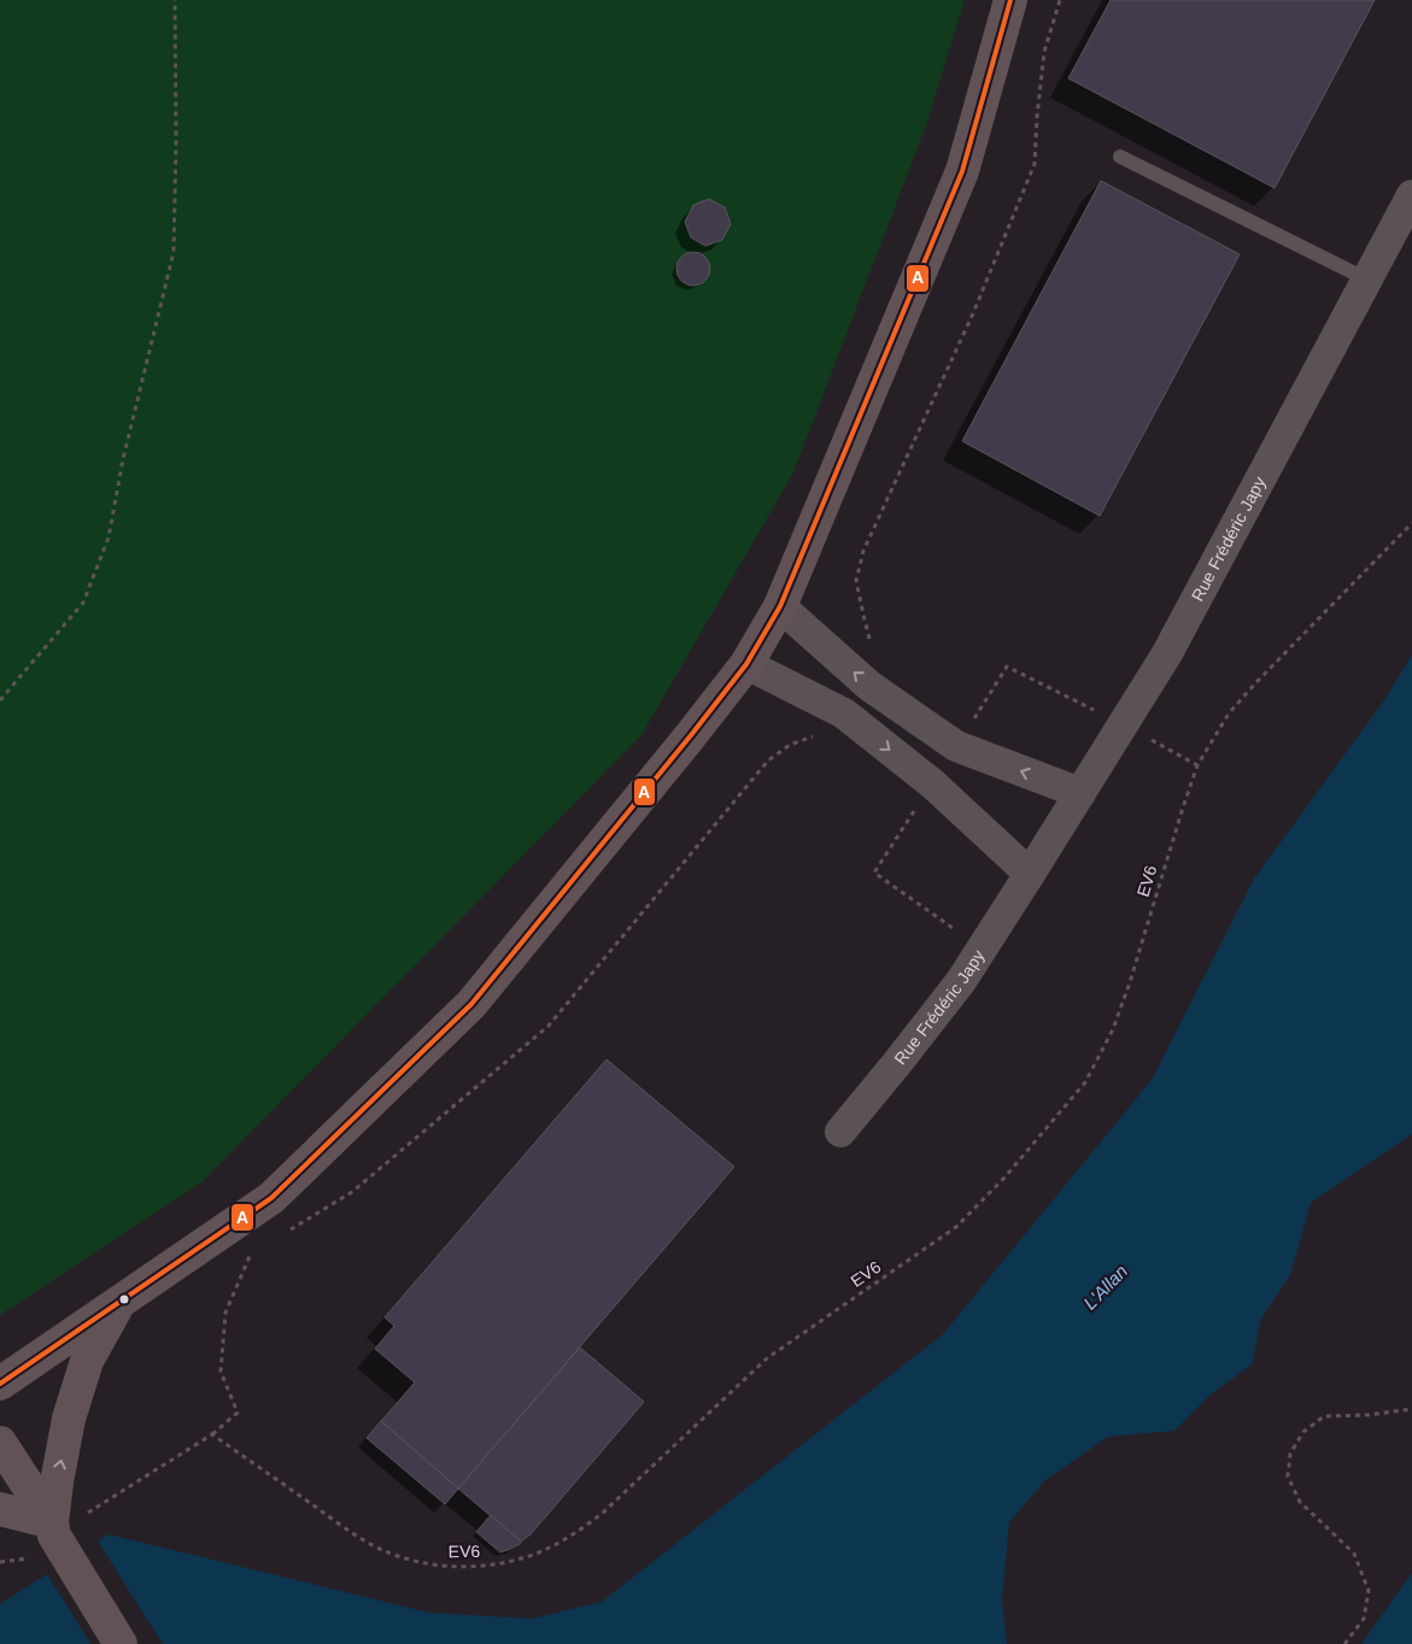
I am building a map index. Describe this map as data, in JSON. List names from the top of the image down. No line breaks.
{"streets":{"street":["Rue Frédéric Japy"],"path":["EV6"]},"water":["L'Allan"],"lines":["transit line A"]}
